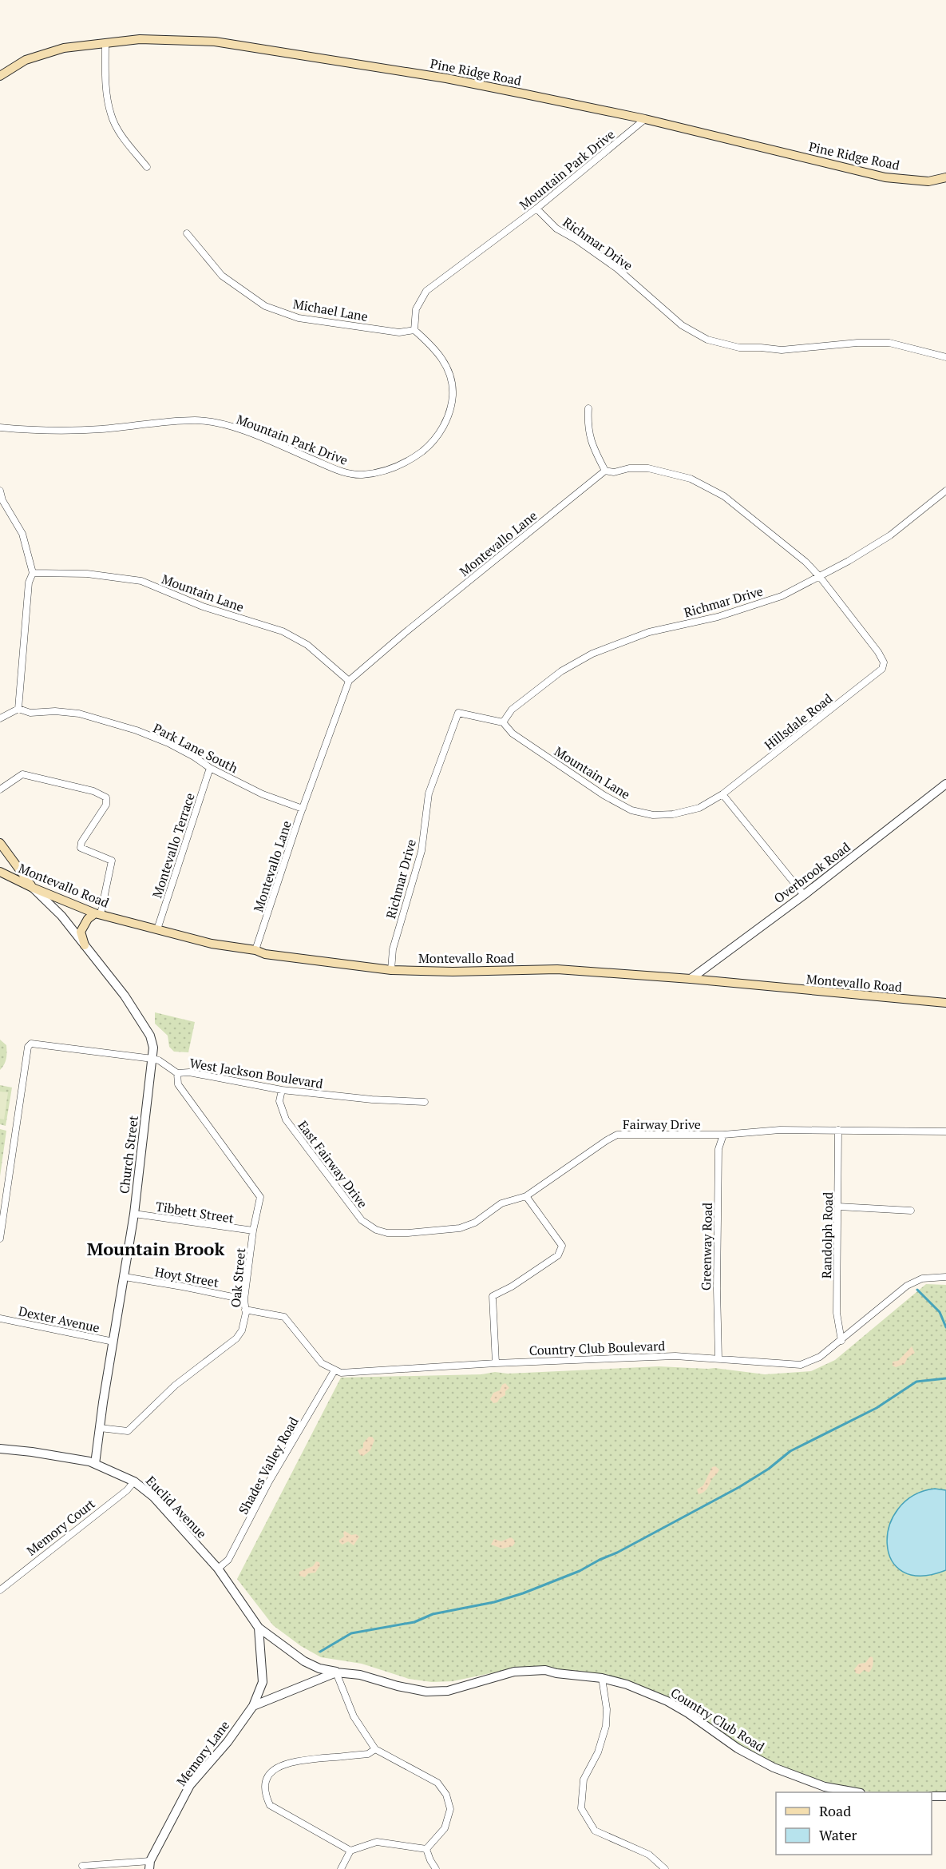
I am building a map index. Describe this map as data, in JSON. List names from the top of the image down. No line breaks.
{"streets":{"main road":["Pine Ridge Road","Montevallo Road"],"street":["Mountain Park Drive","Richmar Drive","Michael Lane","Montevallo Lane","Mountain Lane","Hillsdale Road","Park Lane South","Montevallo Terrace","Overbrook Road","West Jackson Boulevard","Fairway Drive","Church Street","East Fairway Drive","Tibbett Street","Randolph Road","Greenway Road","Hoyt Street","Oak Street","Dexter Avenue","Country Club Boulevard","Shades Valley Road","Euclid Avenue","Memory Court","Country Club Road","Memory Lane"]},"crossings":[["Pine Ridge Road","Mountain Park Drive"],["Mountain Park Drive","Richmar Drive"],["Mountain Park Drive","Michael Lane"],["Richmar Drive","Mountain Lane"],["Richmar Drive","Hillsdale Road"],["Richmar Drive","Montevallo Road"],["Montevallo Lane","Mountain Lane"],["Montevallo Lane","Park Lane South"],["Montevallo Lane","Montevallo Road"],["Mountain Lane","Hillsdale Road"],["Park Lane South","Montevallo Terrace"],["Montevallo Terrace","Montevallo Road"],["Overbrook Road","Montevallo Road"],["Montevallo Road","Church Street"],["West Jackson Boulevard","Church Street"],["West Jackson Boulevard","East Fairway Drive"],["West Jackson Boulevard","Oak Street"],["Fairway Drive","East Fairway Drive"],["Fairway Drive","Randolph Road"],["Fairway Drive","Greenway Road"],["Church Street","Tibbett Street"],["Church Street","Hoyt Street"],["Church Street","Oak Street"],["Church Street","Dexter Avenue"],["Church Street","Euclid Avenue"],["Tibbett Street","Oak Street"],["Randolph Road","Country Club Boulevard"],["Greenway Road","Country Club Boulevard"],["Hoyt Street","Oak Street"],["Country Club Boulevard","Shades Valley Road"],["Shades Valley Road","Euclid Avenue"],["Shades Valley Road","Country Club Road"],["Euclid Avenue","Memory Court"],["Euclid Avenue","Country Club Road"]],"districts":["Mountain Brook"],"legend":["Road","Water"]}
